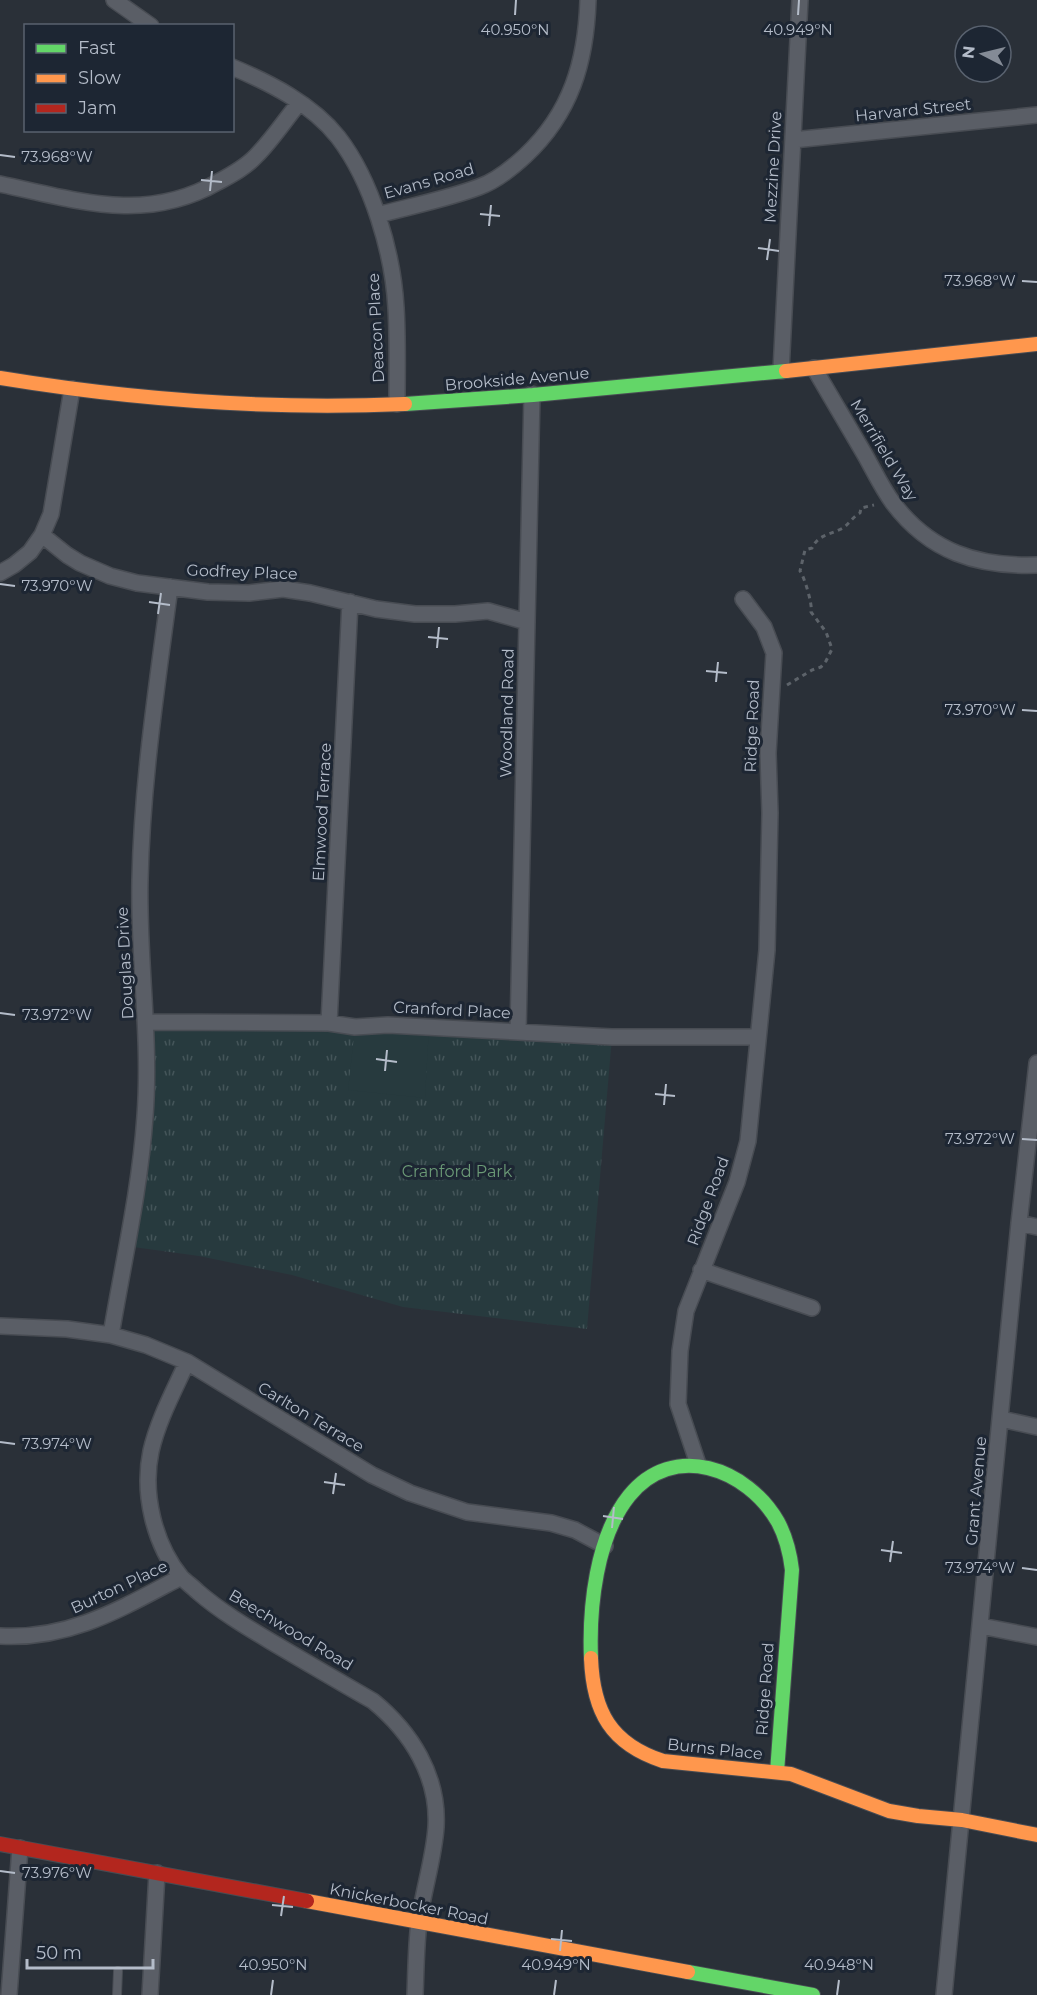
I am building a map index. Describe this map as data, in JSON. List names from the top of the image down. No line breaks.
{"streets":{"street":["Harvard Street","Mezzine Drive","Evans Road","Deacon Place","Brookside Avenue","Merrifield Way","Godfrey Place","Woodland Road","Ridge Road","Elmwood Terrace","Douglas Drive","Cranford Place","Carlton Terrace","Grant Avenue","Burton Place","Beechwood Road","Burns Place","Knickerbocker Road"]},"crossings":[["Harvard Street","Mezzine Drive"],["Mezzine Drive","Brookside Avenue"],["Evans Road","Deacon Place"],["Deacon Place","Brookside Avenue"],["Brookside Avenue","Merrifield Way"],["Brookside Avenue","Woodland Road"],["Godfrey Place","Woodland Road"],["Godfrey Place","Elmwood Terrace"],["Godfrey Place","Douglas Drive"],["Woodland Road","Cranford Place"],["Ridge Road","Cranford Place"],["Ridge Road","Burns Place"],["Elmwood Terrace","Cranford Place"],["Douglas Drive","Cranford Place"],["Douglas Drive","Carlton Terrace"],["Carlton Terrace","Beechwood Road"],["Carlton Terrace","Burns Place"],["Grant Avenue","Burns Place"],["Burton Place","Beechwood Road"],["Beechwood Road","Knickerbocker Road"]],"parks":["Cranford Park"],"legend":["Fast","Slow","Jam"],"scale_bar":"50 m","north":"left","coordinates":["40.950°N","40.949°N","73.968°W","73.970°W","73.972°W","73.974°W","73.976°W","40.948°N"]}
